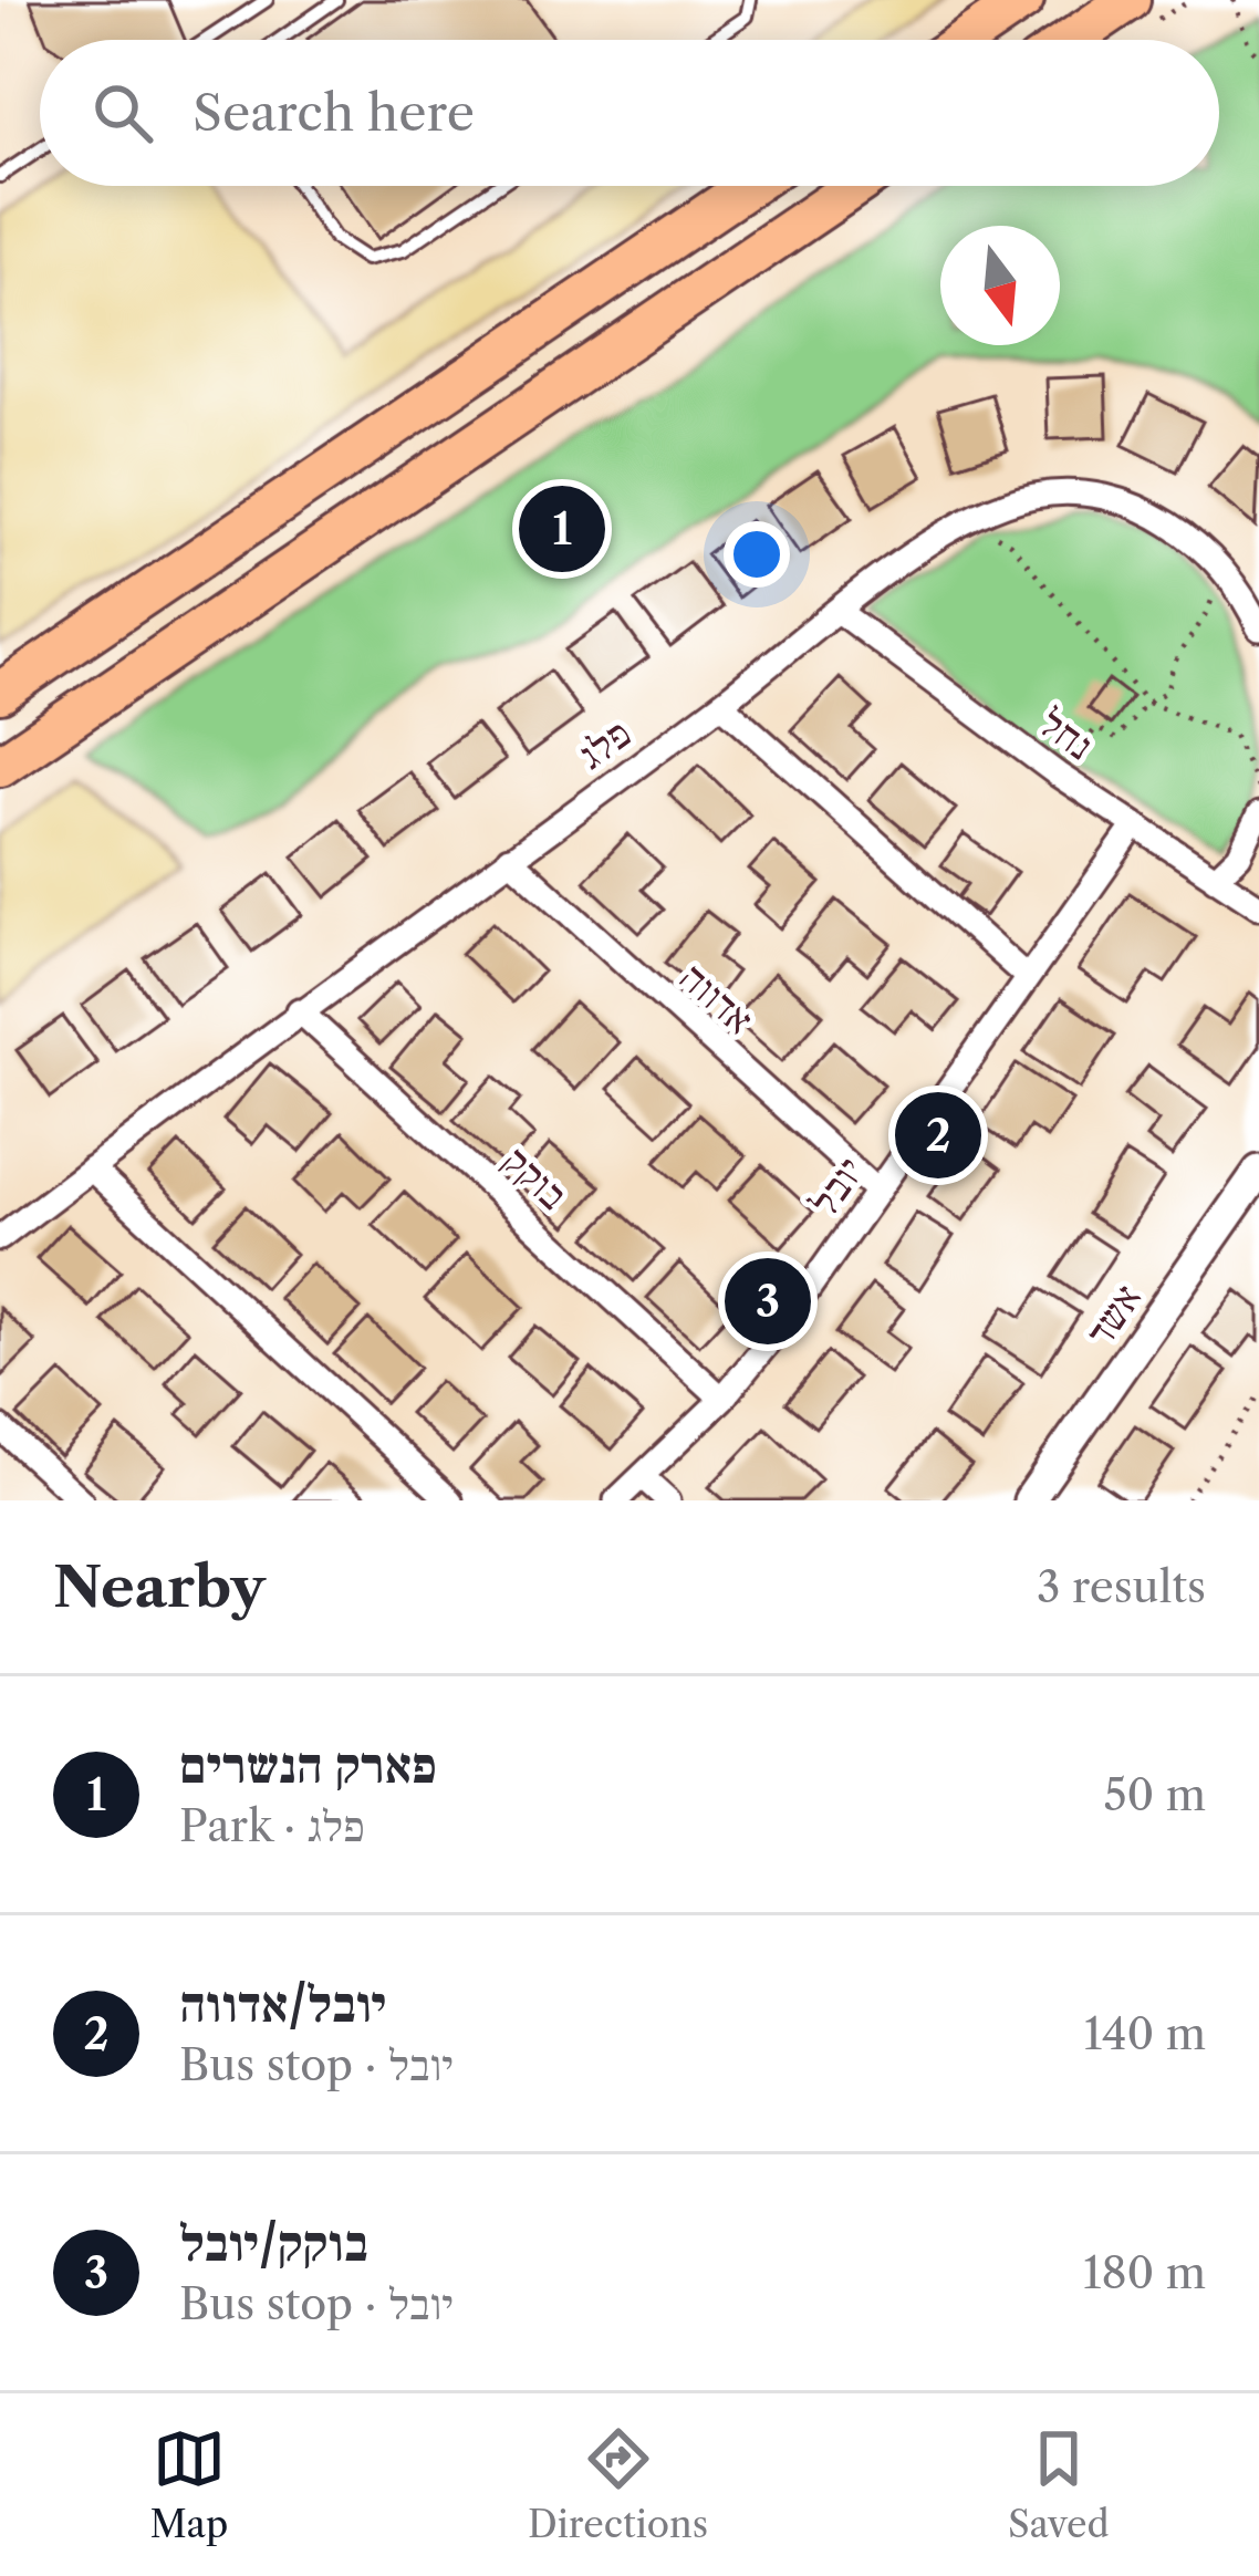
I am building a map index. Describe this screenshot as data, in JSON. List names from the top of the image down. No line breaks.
{"streets":{"street":["נחל","פלג","אדווה","בוקק","יובל","אשד"]},"crossings":[["נחל","פלג"],["נחל","יובל"],["פלג","אדווה"],["פלג","בוקק"],["אדווה","יובל"],["בוקק","יובל"]],"north":"bottom","page":{"search":"Search here","pins":["1","2","3"],"heading":["Nearby","3 results"],"list":[{"mark":"1","name":"פארק הנשרים","note":"Park · פלג","value":"50 m"},{"mark":"2","name":"יובל/אדווה","note":"Bus stop · יובל","value":"140 m"},{"mark":"3","name":"בוקק/יובל","note":"Bus stop · יובל","value":"180 m"}],"nav":["Map","Directions","Saved"]}}
